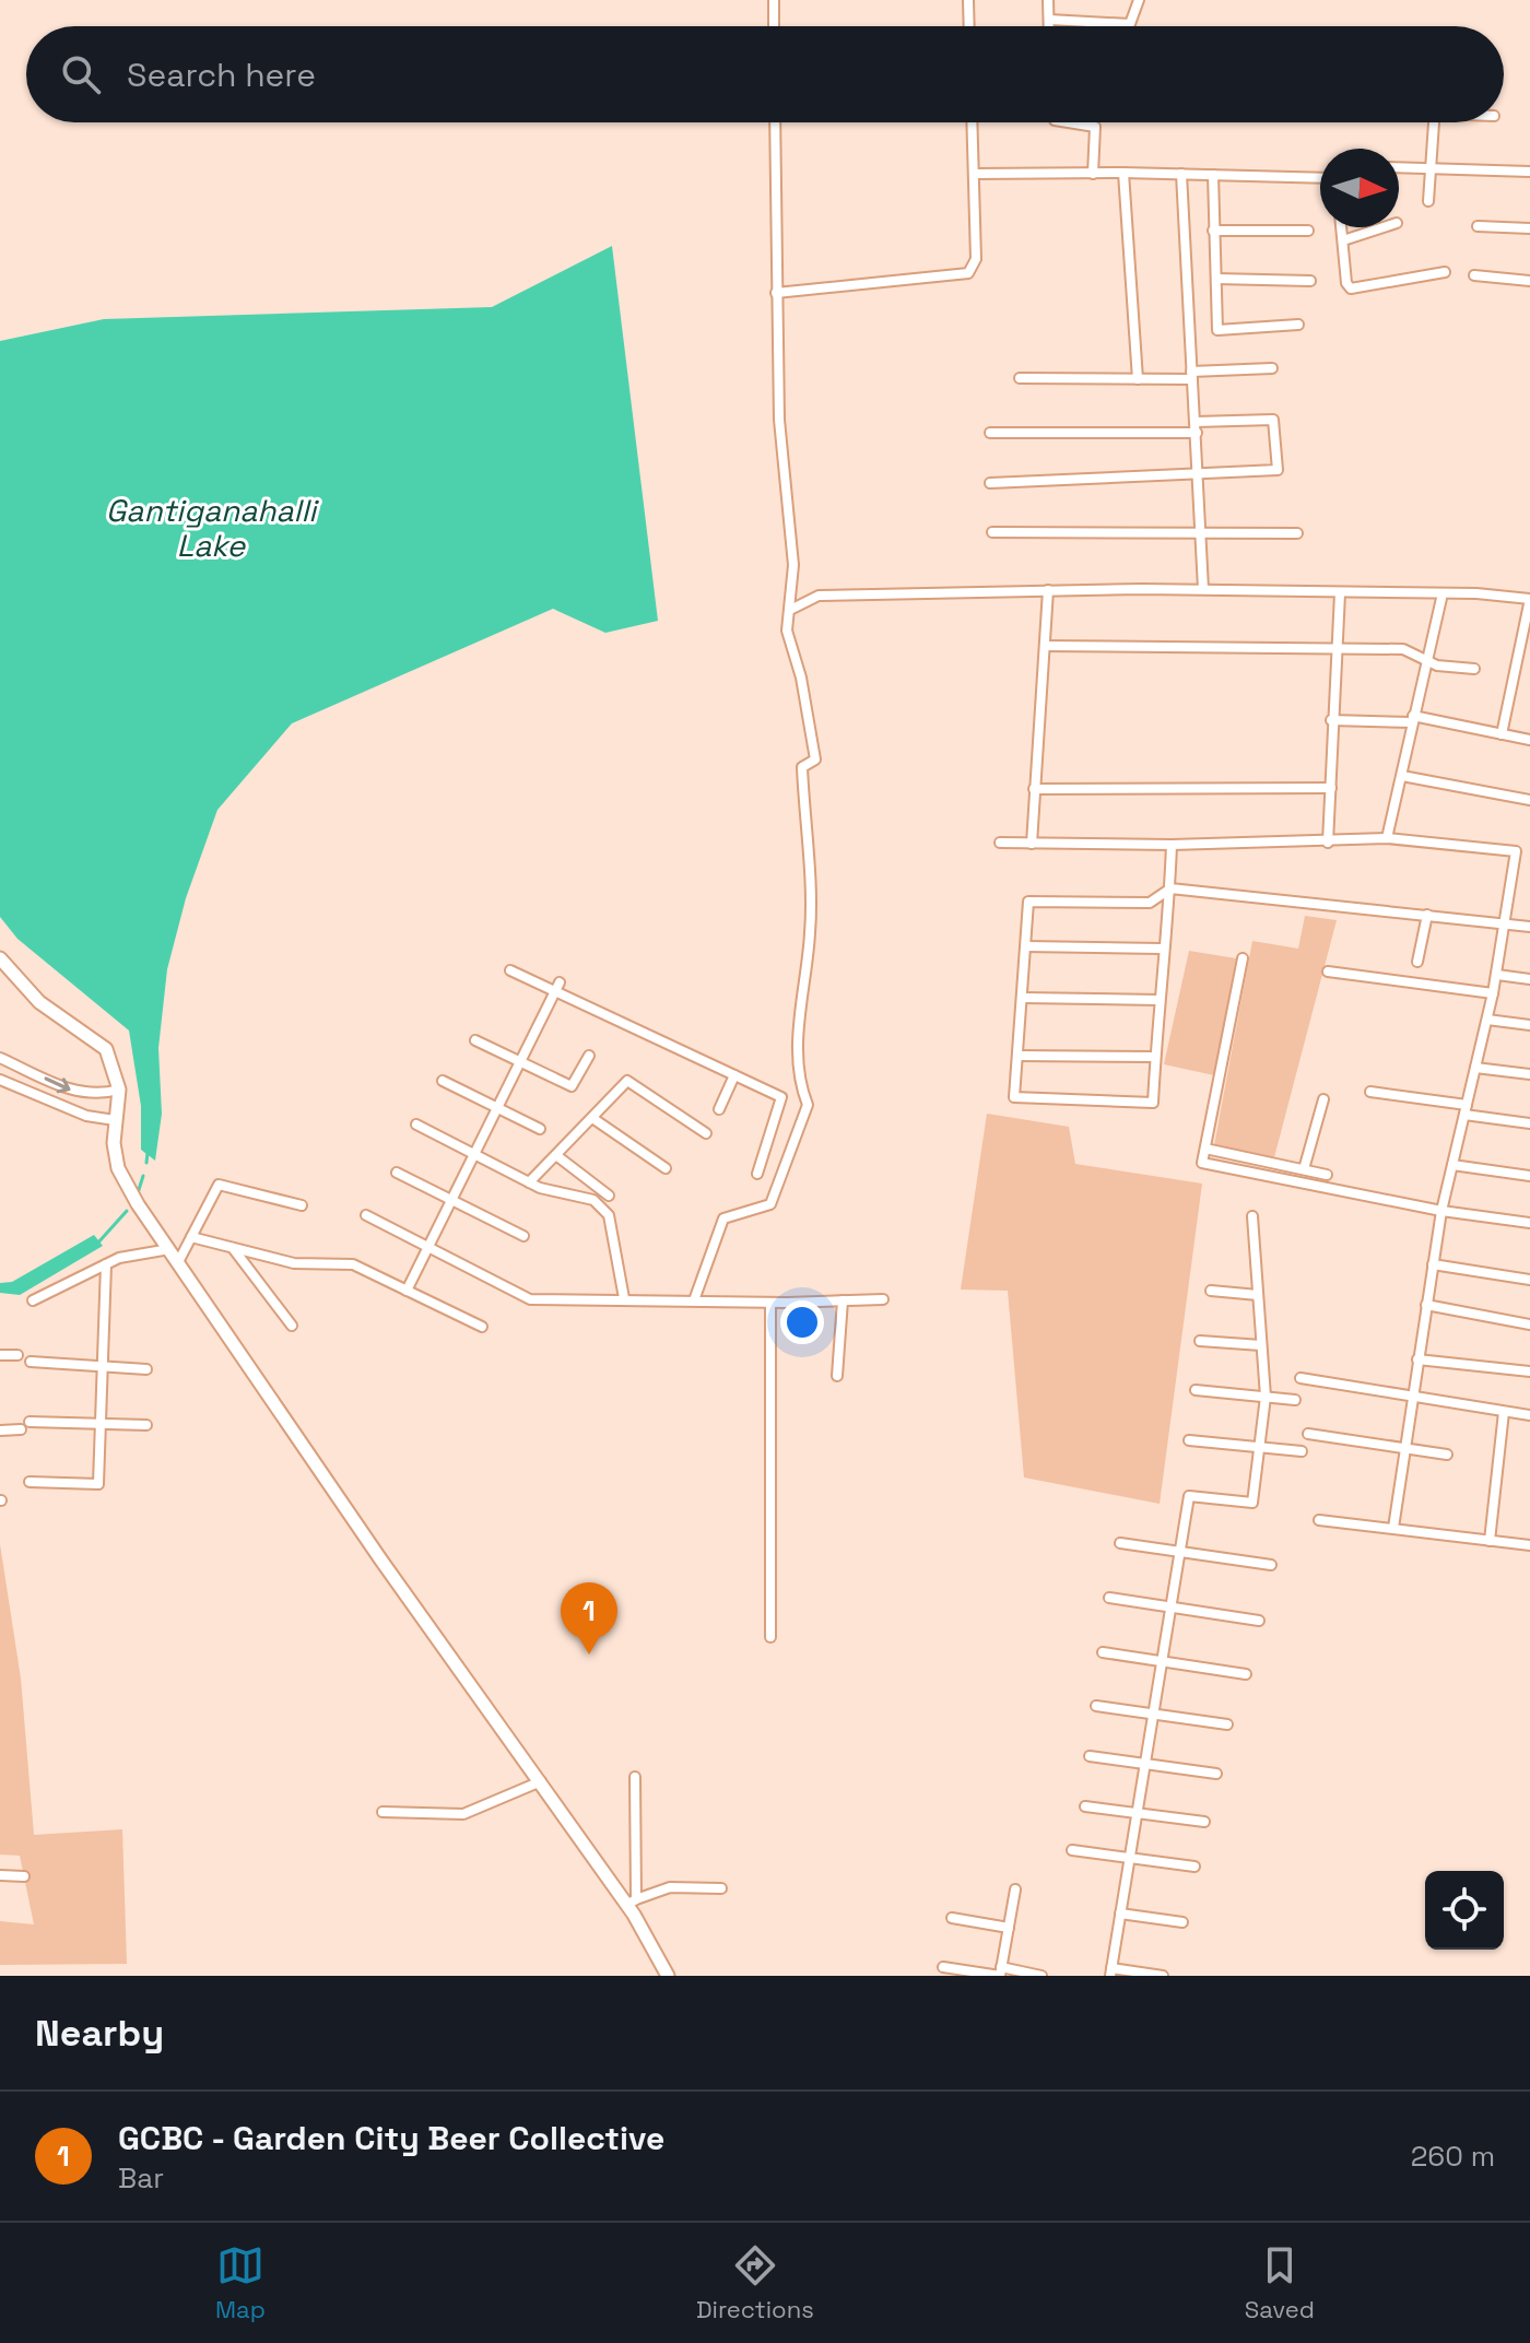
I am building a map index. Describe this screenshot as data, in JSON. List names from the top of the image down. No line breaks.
{"water":["Gantiganahalli Lake"],"north":"right","page":{"search":"Search here","pins":"1","heading":"Nearby","list":[{"mark":"1","name":"GCBC - Garden City Beer Collective","note":"Bar","value":"260 m"}],"nav":["Map","Directions","Saved"]}}
